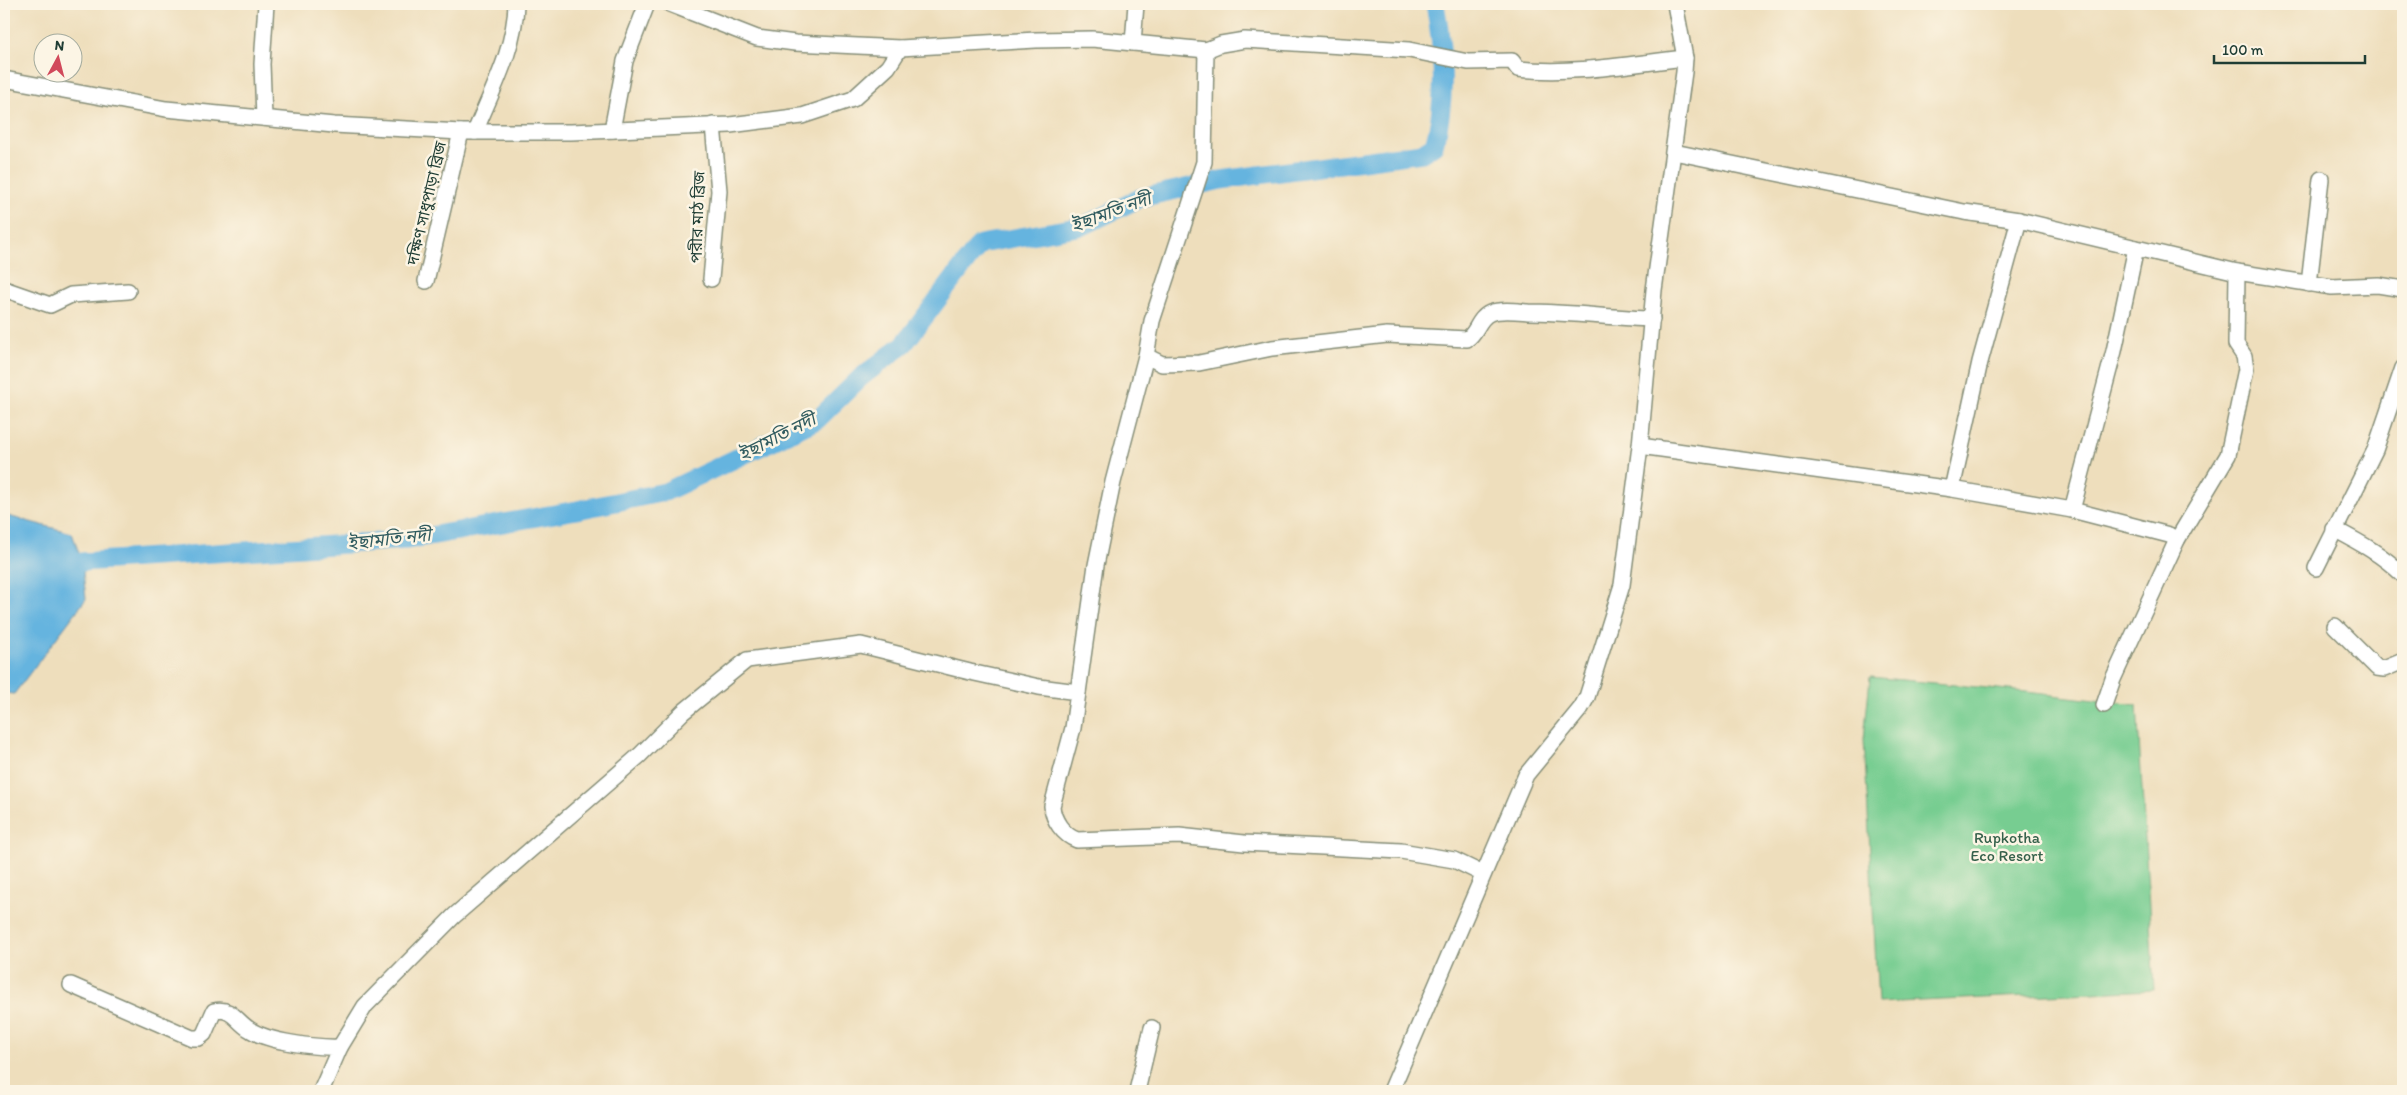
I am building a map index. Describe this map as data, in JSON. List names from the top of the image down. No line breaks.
{"streets":{"street":["দক্ষিণ সাধুপাড়া ব্রিজ","পরীর মাঠ ব্রিজ"]},"water":["ইছামতি নদী"],"parks":["Rupkotha Eco Resort"],"scale_bar":"100 m","north":"top"}
